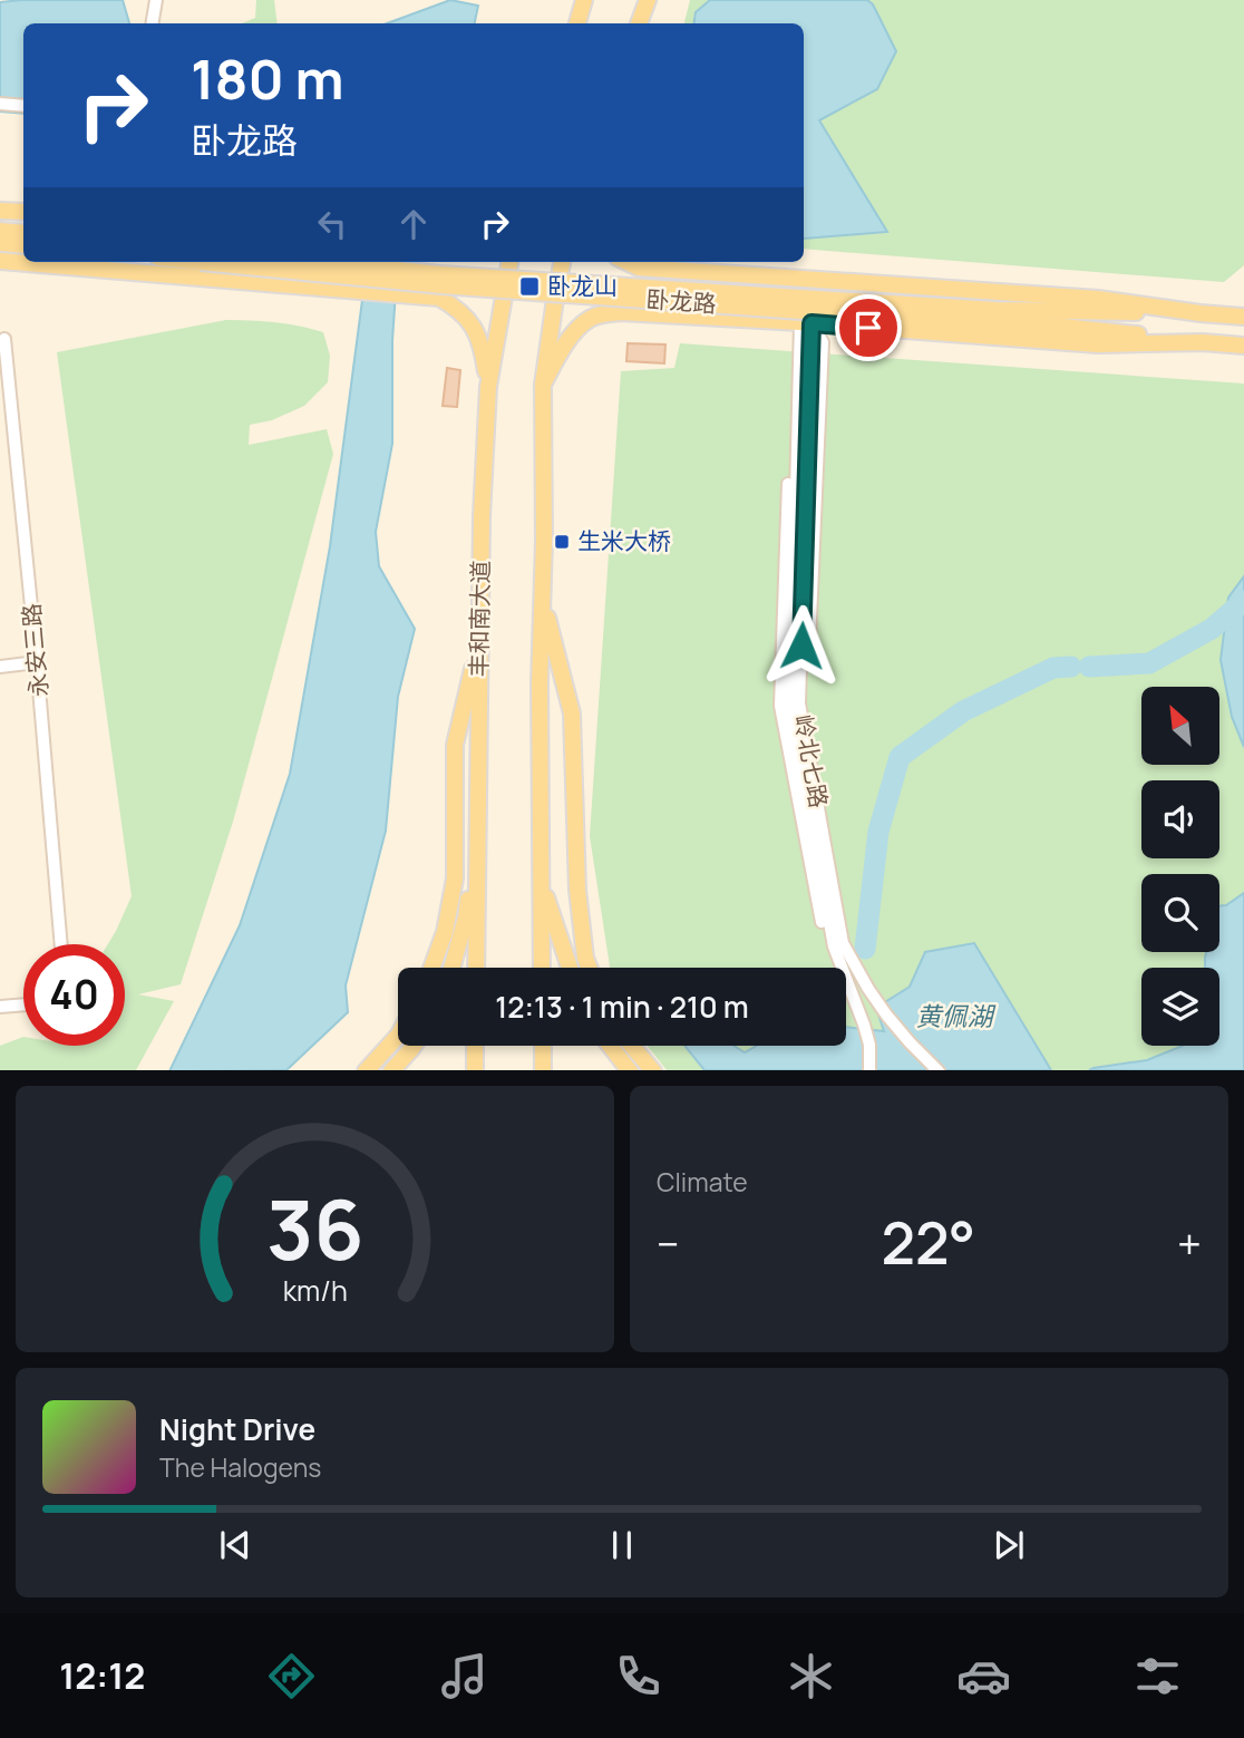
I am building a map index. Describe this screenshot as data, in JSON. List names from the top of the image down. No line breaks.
{"streets":{"main road":["卧龙路","丰和南大道"],"street":["永安三路","岭北七路"]},"crossings":[["卧龙路","岭北七路"]],"water":["黄佩湖"],"places":{"transit":["卧龙山","生米大桥"]},"north":"top left","page":{"turn":["180 m","卧龙路"],"limit":"40","trip":"12:13 · 1 min · 210 m","tile":"Climate","heat":["−","22°","+"],"song":["Night Drive","The Halogens"],"tabs":"12:12","gauge":["36","km/h"]}}
